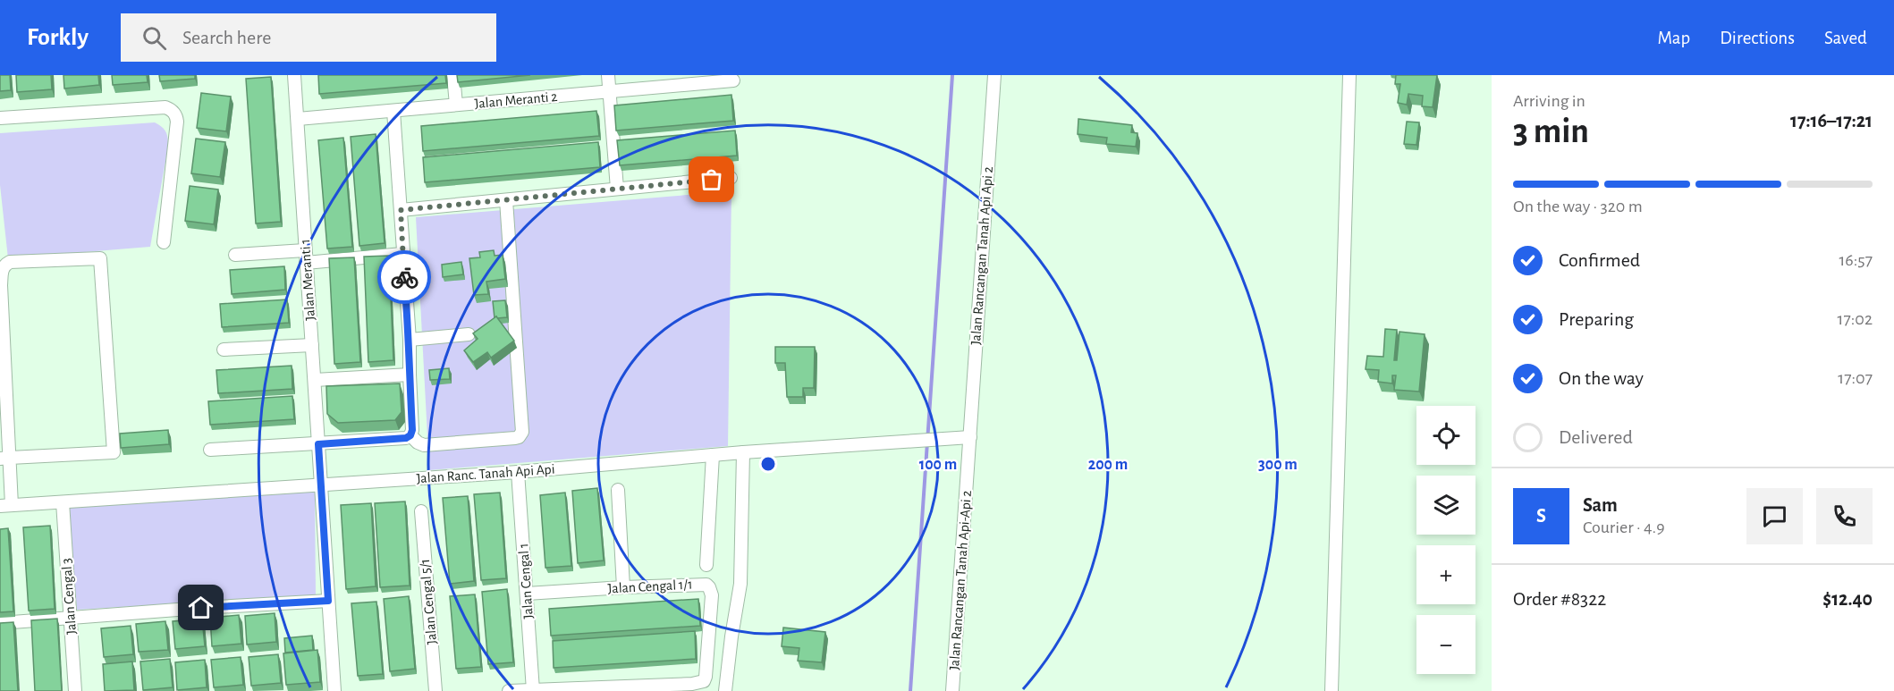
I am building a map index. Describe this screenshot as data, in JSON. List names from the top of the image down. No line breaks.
{"streets":{"street":["Jalan Meranti 2","Jalan Rancangan Tanah Api Api 2","Jalan Meranti 1","Jalan Ranc. Tanah Api Api","Jalan Rancangan Tanah Api-Api 2","Jalan Cengal 1","Jalan Cengal 1/1","Jalan Cengal 3","Jalan Cengal 5/1"]},"crossings":[["Jalan Meranti 2","Jalan Meranti 1"],["Jalan Rancangan Tanah Api Api 2","Jalan Ranc. Tanah Api Api"],["Jalan Rancangan Tanah Api Api 2","Jalan Rancangan Tanah Api-Api 2"],["Jalan Meranti 1","Jalan Ranc. Tanah Api Api"],["Jalan Ranc. Tanah Api Api","Jalan Rancangan Tanah Api-Api 2"],["Jalan Ranc. Tanah Api Api","Jalan Cengal 1"],["Jalan Ranc. Tanah Api Api","Jalan Cengal 3"],["Jalan Cengal 1","Jalan Cengal 1/1"]],"page":{"header":"Forkly","search":"Search here","nav":["Map","Directions","Saved"],"heading":["3 min","Arriving in","17:16–17:21"],"panel":["Sam","Courier · 4.9","Order #8322","$12.40"],"bar":"On the way · 320 m","list":[["Confirmed","16:57"],["Preparing","17:02"],["On the way","17:07"],"Delivered"],"map_buttons":["+","−"],"round":"S"},"rings":["100 m","200 m","300 m"]}
